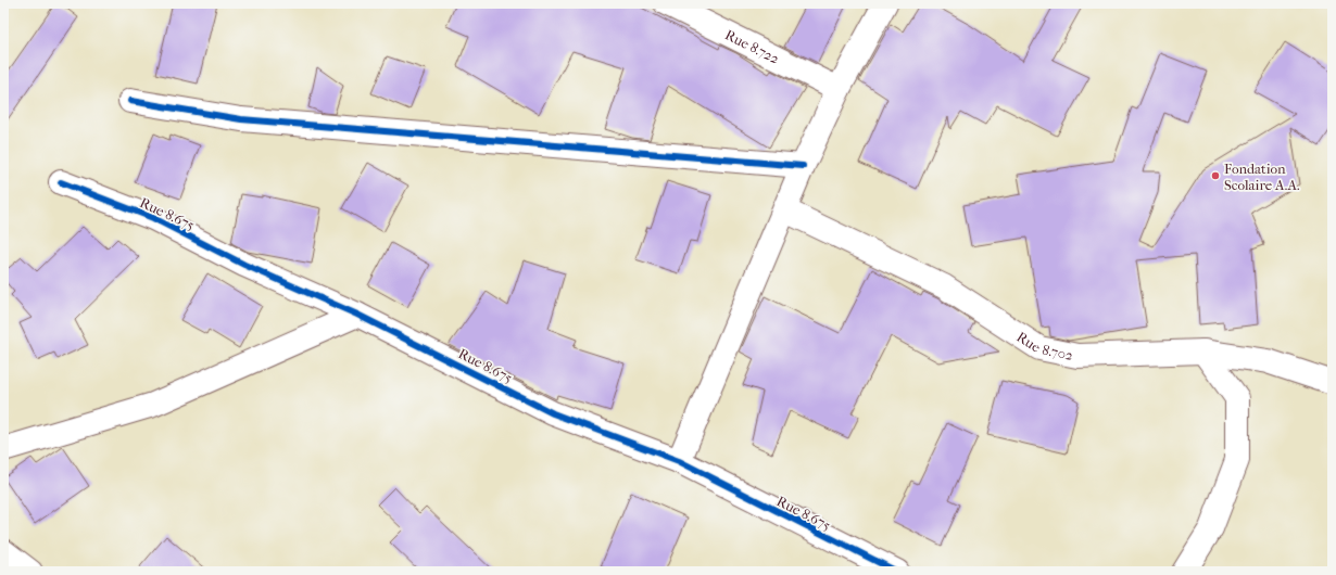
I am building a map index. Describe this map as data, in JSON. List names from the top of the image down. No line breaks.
{"streets":{"street":["Rue 8.722","Rue 8.675","Rue 8.702"]},"places":["Fondation Scolaire A.A."]}
